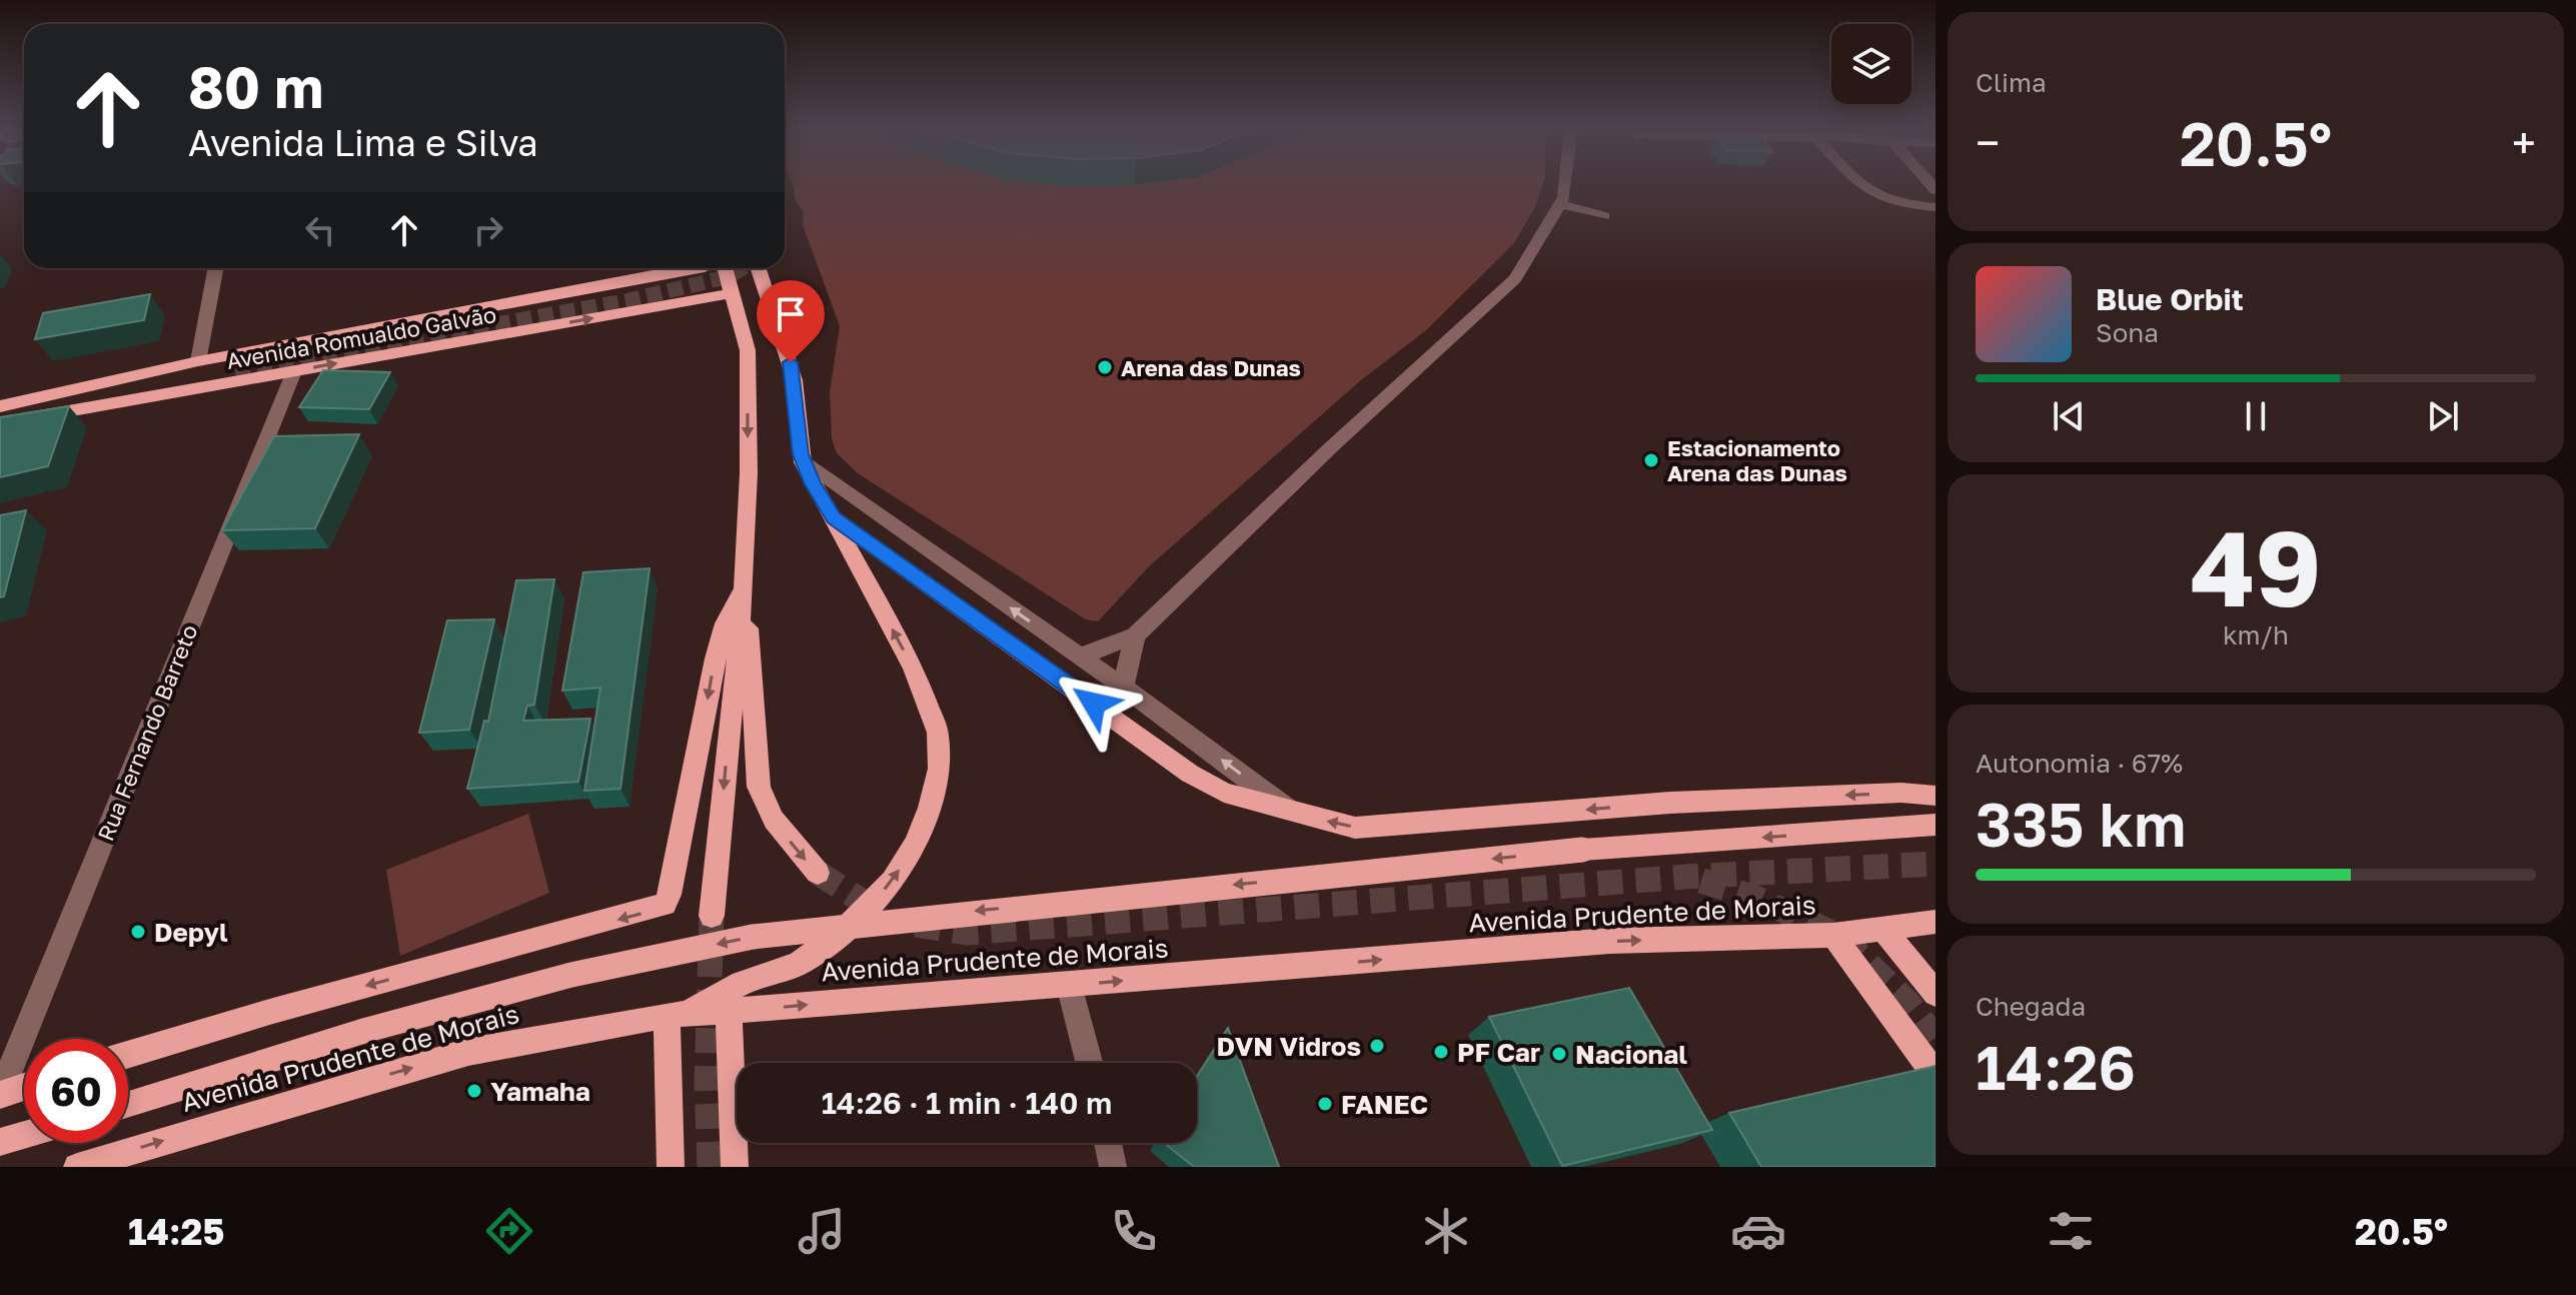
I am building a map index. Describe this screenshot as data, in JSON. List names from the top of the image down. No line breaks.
{"streets":{"main road":["Avenida Romualdo Galvão","Avenida Prudente de Morais"],"street":["Rua Fernando Barreto"]},"crossings":[["Avenida Romualdo Galvão","Rua Fernando Barreto"]],"places":["Arena das Dunas","Estacionamento Arena das Dunas","Depyl","DVN Vidros","PF Car","Nacional","Yamaha","FANEC"],"page":{"tile":["Clima",["49","km/h"],["Autonomia · 67%","335 km"],["Chegada","14:26"]],"turn":["80 m","Avenida Lima e Silva"],"heat":["−","20.5°","+"],"song":["Blue Orbit","Sona"],"limit":"60","trip":"14:26 · 1 min · 140 m","tabs":["14:25","20.5°"]}}
